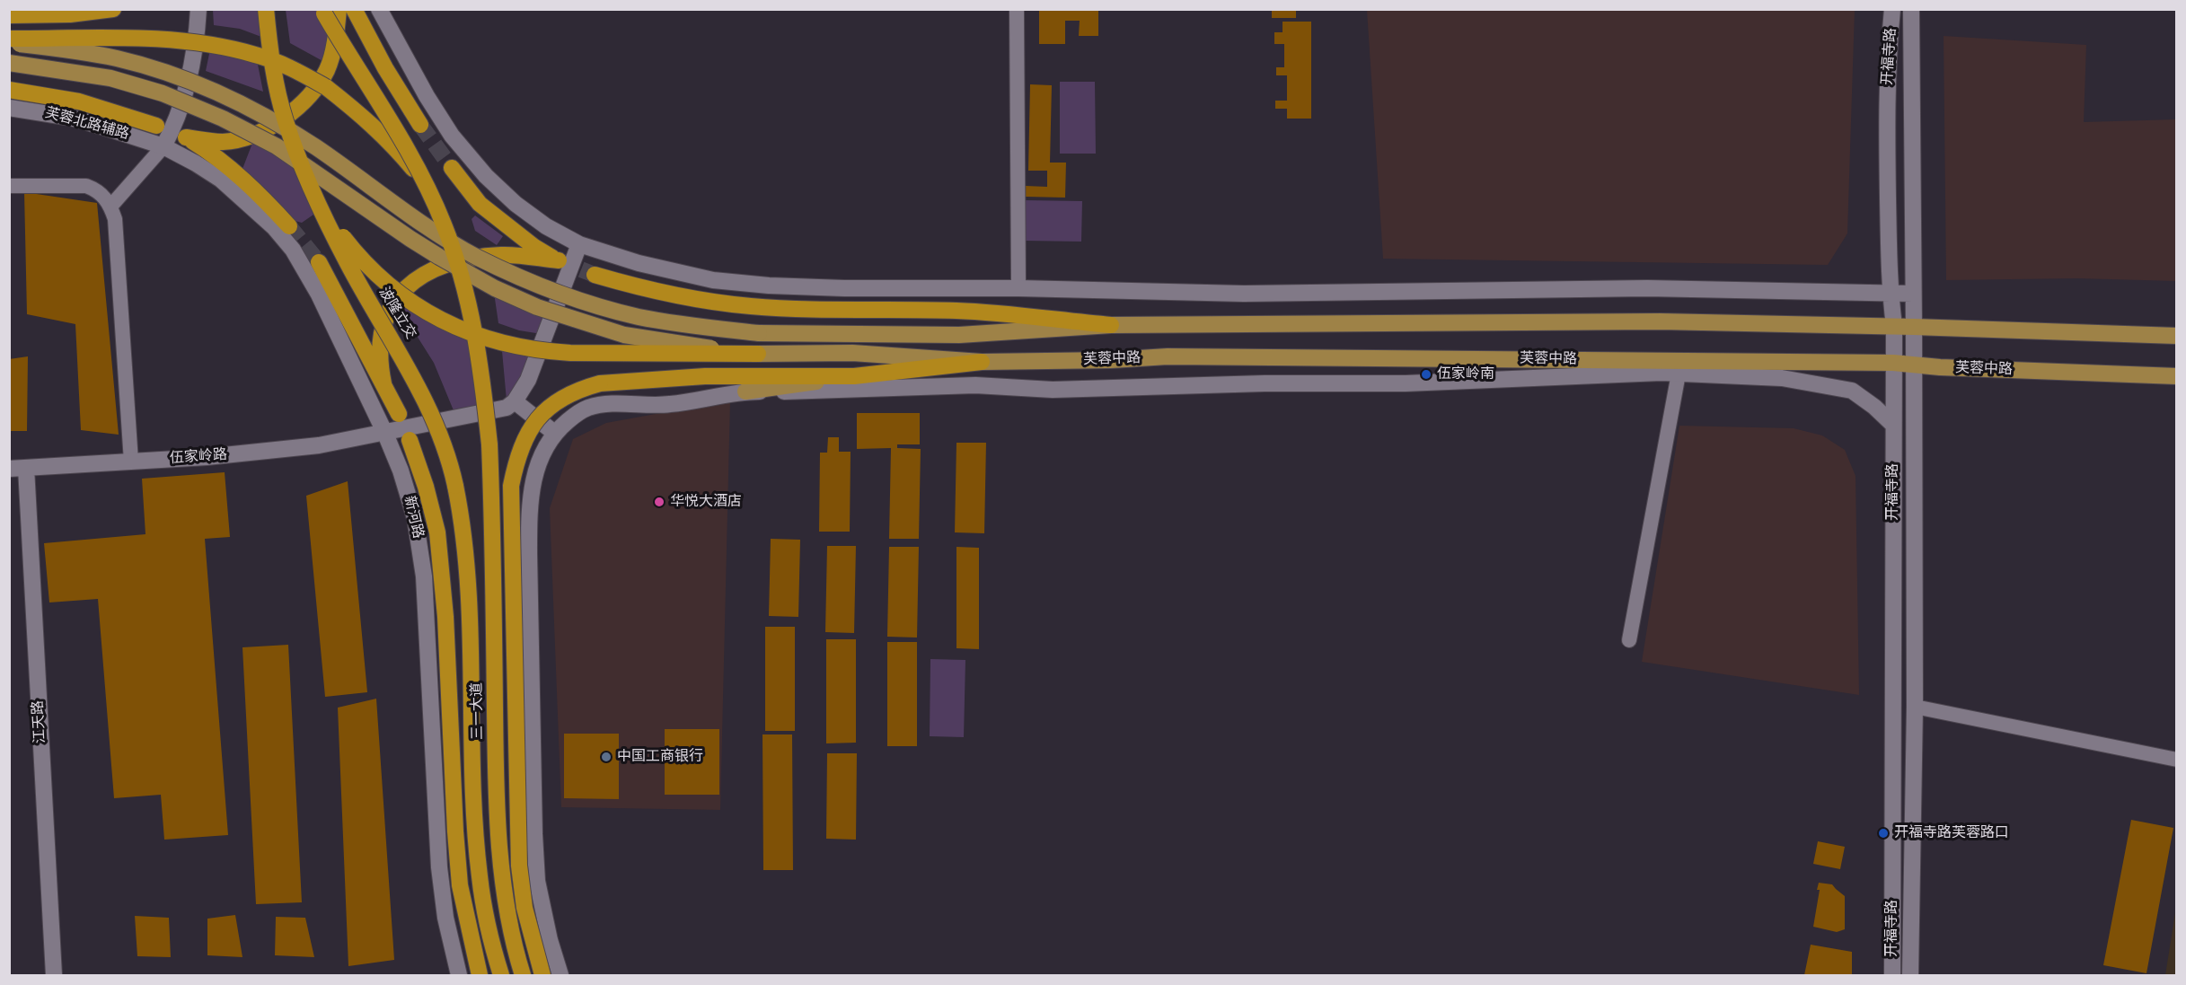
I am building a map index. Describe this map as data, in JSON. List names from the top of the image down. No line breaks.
{"streets":{"highway":["波隆立交","三一大道"],"main road":["芙蓉中路"],"street":["开福寺路","芙蓉北路辅路","伍家岭路","新河路","江天路"]},"crossings":[["开福寺路","芙蓉中路"],["芙蓉北路辅路","新河路"],["波隆立交","三一大道"],["伍家岭路","新河路"],["伍家岭路","江天路"]],"places":["伍家岭南","华悦大酒店","中国工商银行","开福寺路芙蓉路口"]}
